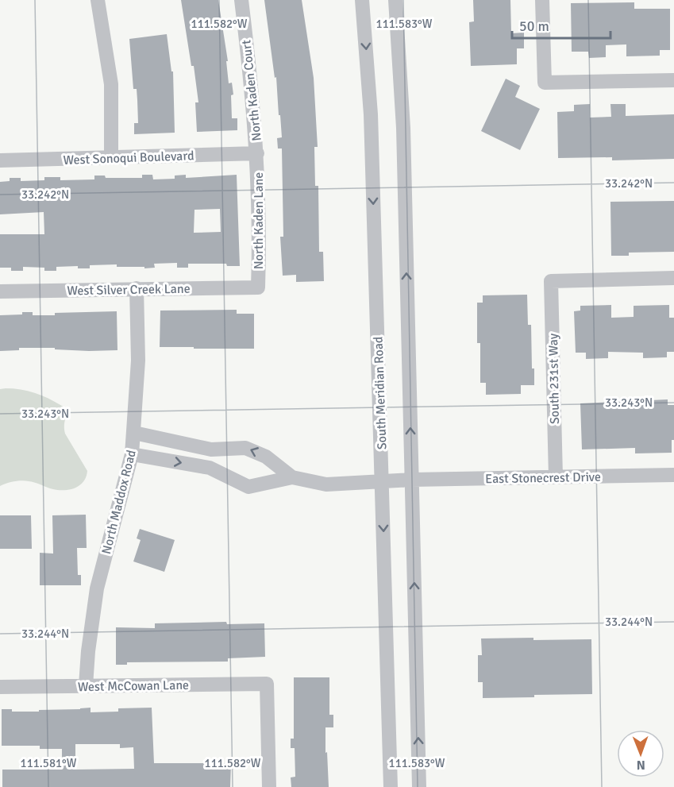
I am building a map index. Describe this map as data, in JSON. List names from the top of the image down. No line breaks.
{"streets":{"street":["North Kaden Court","West Sonoqui Boulevard","North Kaden Lane","West Silver Creek Lane","South 231st Way","South Meridian Road","East Stonecrest Drive","North Maddox Road","West McCowan Lane"]},"crossings":[["North Kaden Court","West Sonoqui Boulevard"],["North Kaden Court","North Kaden Lane"],["West Sonoqui Boulevard","North Kaden Lane"],["North Kaden Lane","West Silver Creek Lane"],["West Silver Creek Lane","North Maddox Road"],["South 231st Way","East Stonecrest Drive"],["South Meridian Road","East Stonecrest Drive"],["North Maddox Road","West McCowan Lane"]],"scale_bar":"50 m","north":"bottom","coordinates":["111.582°W","111.583°W","33.242°N","33.243°N","33.244°N","111.581°W"]}
